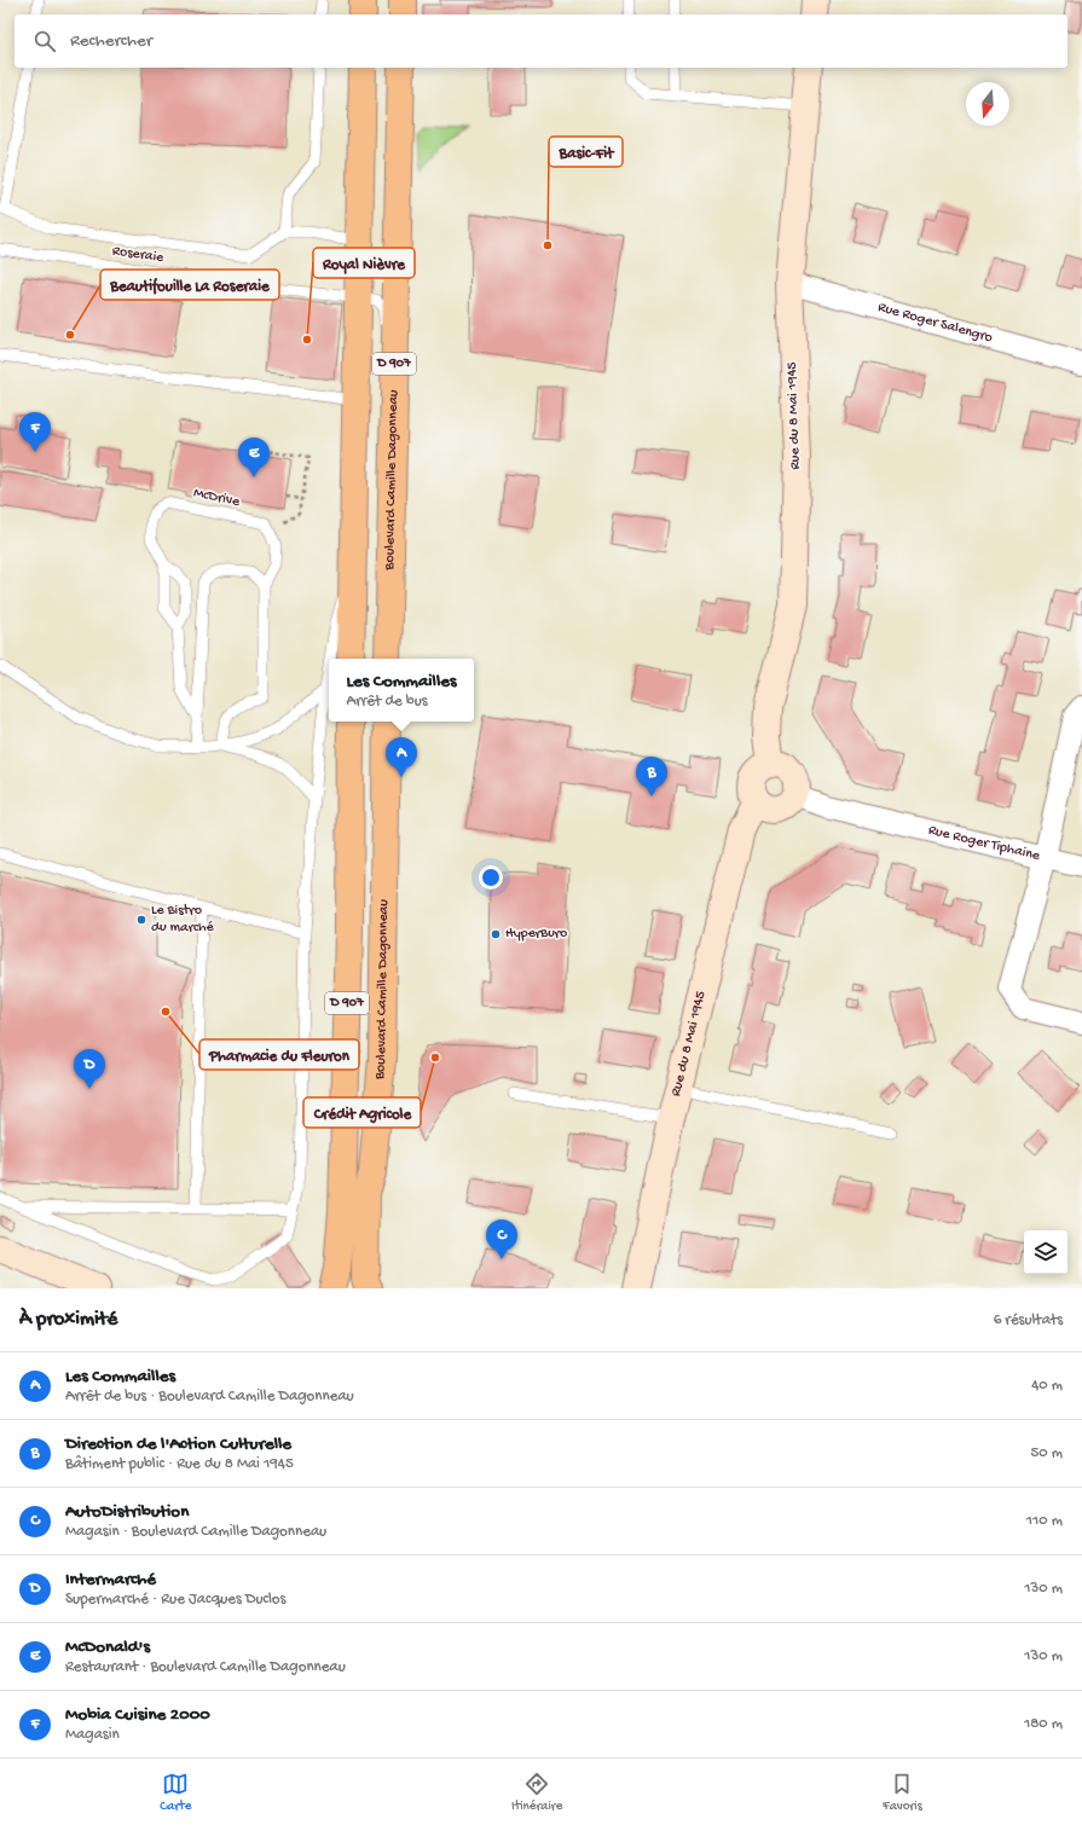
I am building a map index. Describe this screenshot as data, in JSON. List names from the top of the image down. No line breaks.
{"streets":{"main road":["D 907","Boulevard Camille Dagonneau"],"street":["Rue Roger Salengro","Rue du 8 Mai 1945","Rue Roger Tiphaine"],"lane":["Roseraie","McDrive"]},"crossings":[["Roseraie","D 907"],["Roseraie","Boulevard Camille Dagonneau"],["Rue Roger Salengro","Rue du 8 Mai 1945"],["Rue du 8 Mai 1945","Rue Roger Tiphaine"]],"places":["Basic-Fit","Beautifouille La Roseraie","Royal Nièvre","Le Bistro du marché","HyperBuro","Pharmacie du Fleuron","Crédit Agricole"],"north":"bottom","page":{"search":"Rechercher","pins":["F","E","A","B","D","C"],"popup":["Les Commailles","Arrêt de bus"],"heading":["À proximité","6 résultats"],"list":[{"mark":"A","name":"Les Commailles","note":"Arrêt de bus · Boulevard Camille Dagonneau","value":"40 m"},{"mark":"B","name":"Direction de l'Action Culturelle","note":"Bâtiment public · Rue du 8 Mai 1945","value":"50 m"},{"mark":"C","name":"AutoDistribution","note":"Magasin · Boulevard Camille Dagonneau","value":"110 m"},{"mark":"D","name":"Intermarché","note":"Supermarché · Rue Jacques Duclos","value":"130 m"},{"mark":"E","name":"McDonald's","note":"Restaurant · Boulevard Camille Dagonneau","value":"130 m"},{"mark":"F","name":"Mobia Cuisine 2000","note":"Magasin","value":"180 m"}],"nav":["Carte","Itinéraire","Favoris"]}}
